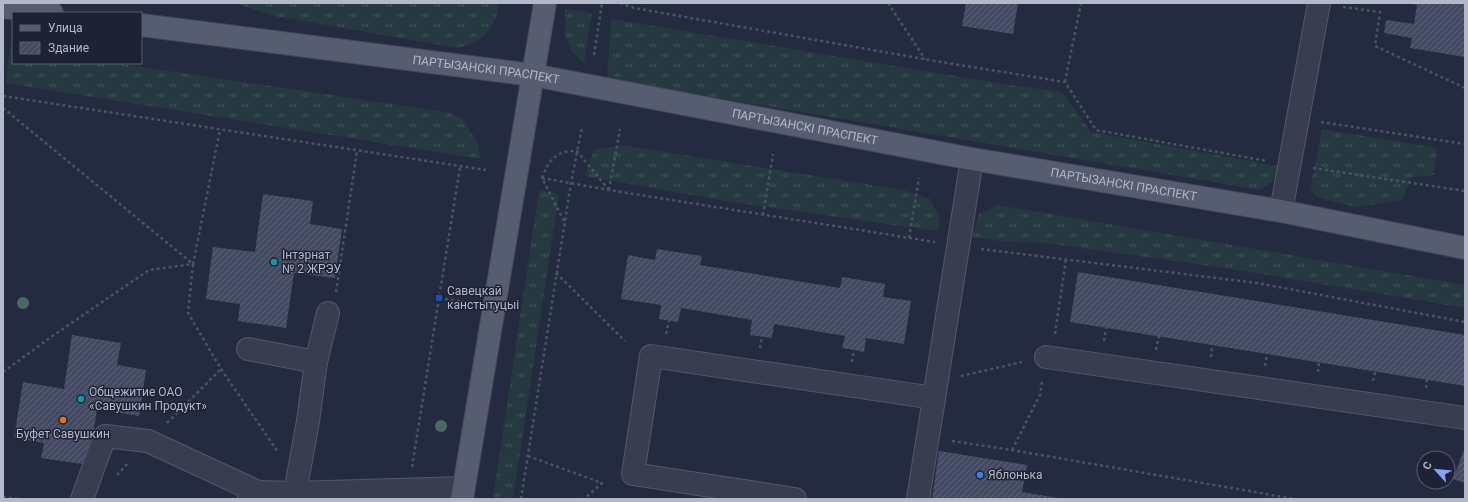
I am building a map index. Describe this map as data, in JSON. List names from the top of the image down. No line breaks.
{"streets":{"main road":["ПАРТЫЗАНСКІ ПРАСПЕКТ"]},"places":{"other":["Інтэрнат № 2 ЖРЭУ","Общежитие ОАО «Савушкин Продукт»","Буфет Савушкин","Яблонька"],"transit":["Савецкай канстытуцыі"]},"legend":["Улица","Здание"],"north":"top left"}
